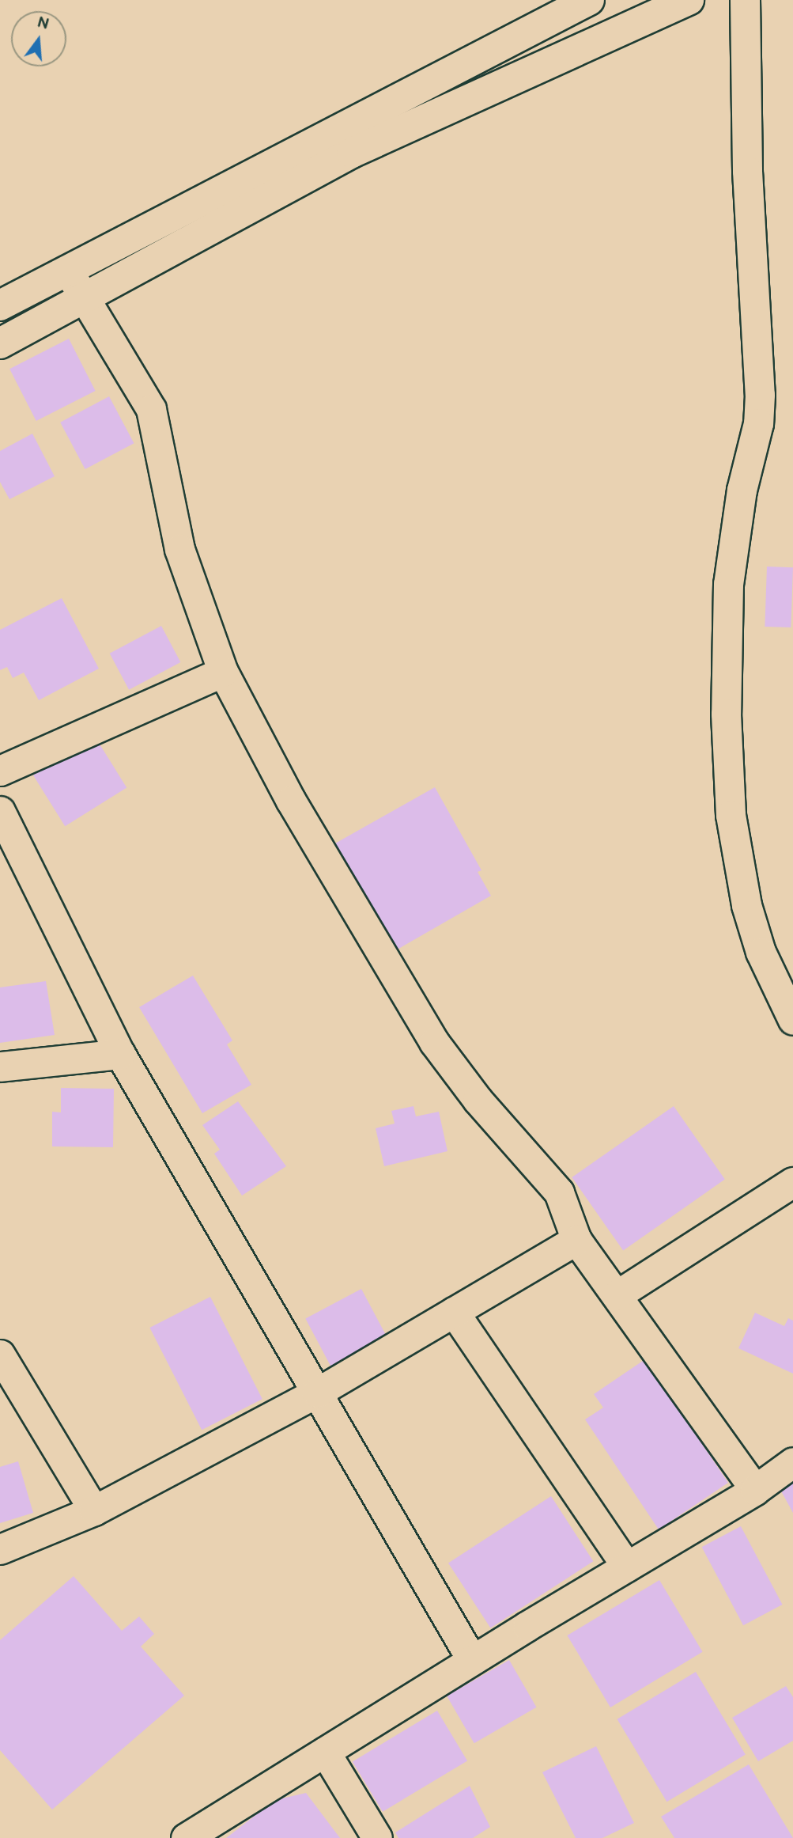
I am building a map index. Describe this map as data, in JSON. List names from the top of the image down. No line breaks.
{"north":"top"}
